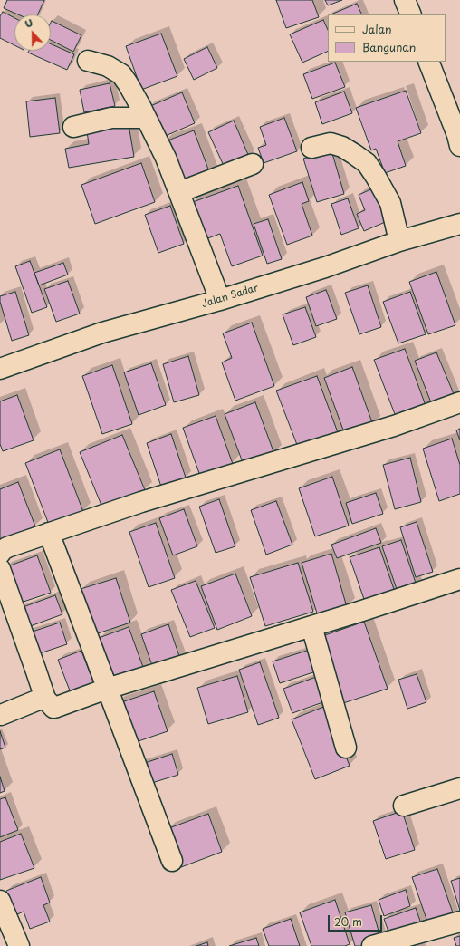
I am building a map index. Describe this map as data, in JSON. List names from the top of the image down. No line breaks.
{"streets":{"street":["Jalan Sadar"]},"legend":["Jalan","Bangunan"],"scale_bar":"20 m","north":"top"}
